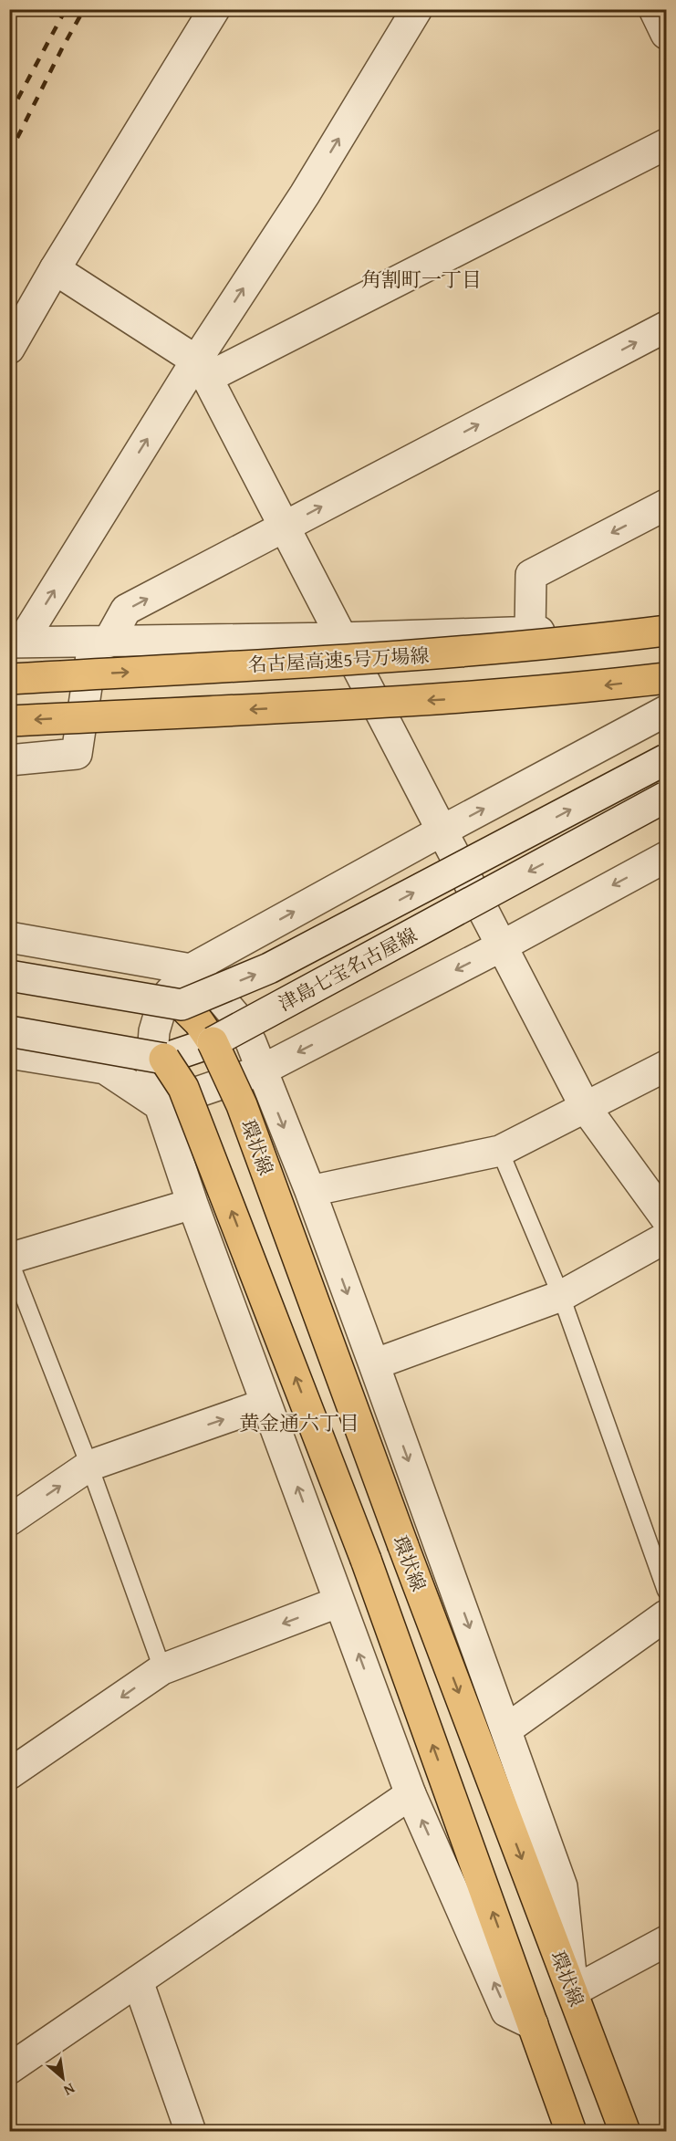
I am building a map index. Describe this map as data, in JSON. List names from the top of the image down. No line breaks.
{"streets":{"main road":["名古屋高速5号万場線","環状線"],"street":["津島七宝名古屋線"]},"crossings":[["津島七宝名古屋線","環状線"]],"districts":["角割町一丁目","黄金通六丁目"],"north":"bottom right"}
